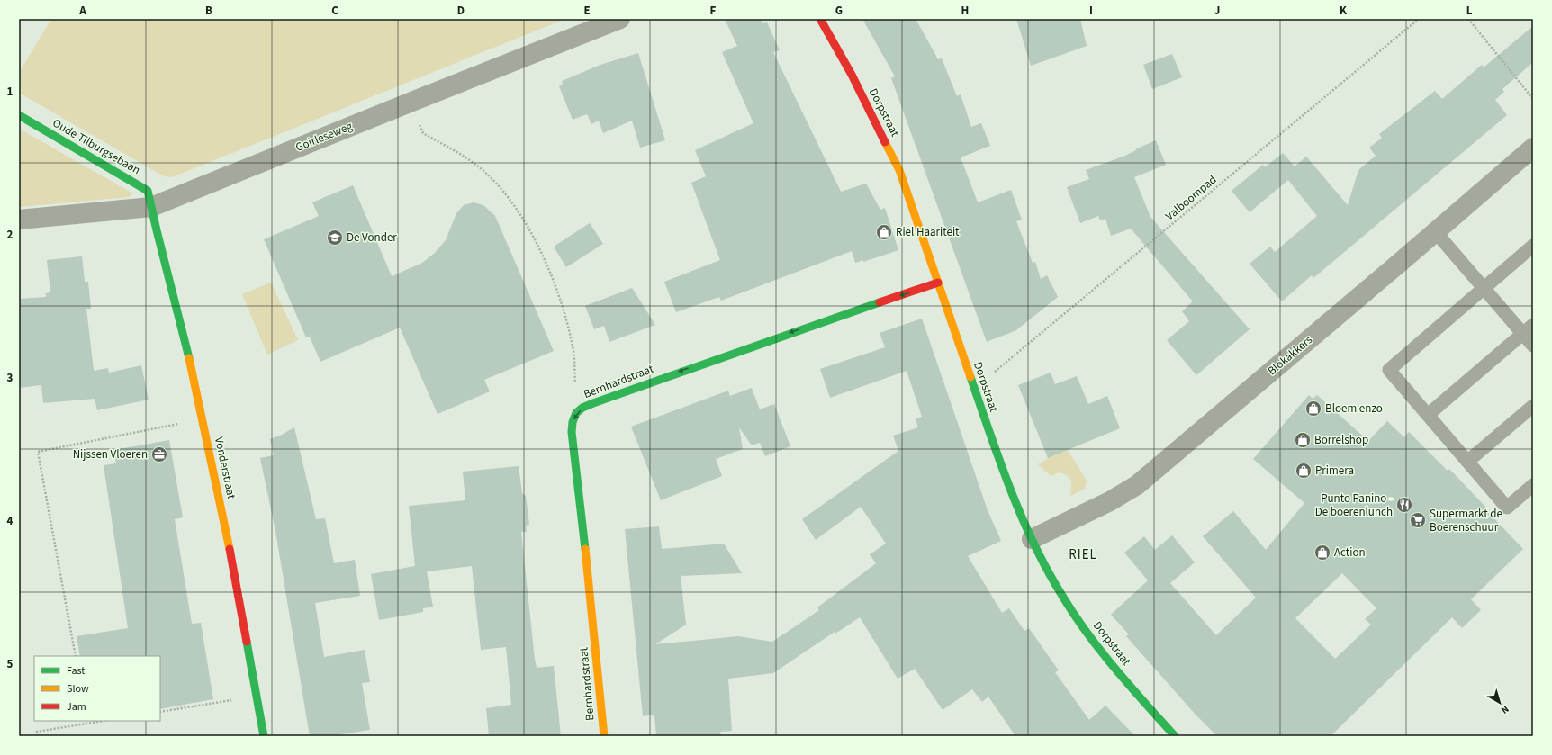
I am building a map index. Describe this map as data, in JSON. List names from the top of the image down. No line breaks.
{"streets":{"street":["Dorpstraat","Goirleseweg","Oude Tilburgsebaan","Blokakkers","Bernhardstraat","Vonderstraat"],"path":["Valboompad"]},"crossings":[["Dorpstraat","Valboompad"],["Dorpstraat","Blokakkers"],["Dorpstraat","Bernhardstraat"],["Goirleseweg","Oude Tilburgsebaan"],["Goirleseweg","Vonderstraat"],["Oude Tilburgsebaan","Vonderstraat"]],"districts":["RIEL"],"places":{"shop":["Riel Haariteit","Bloem enzo","Borrelshop","Primera","Action"],"school or university":["De Vonder"],"office":["Nijssen Vloeren"],"restaurant":["Punto Panino - De boerenlunch"],"supermarket":["Supermarkt de Boerenschuur"]},"legend":["Fast","Slow","Jam"],"north":"bottom right","grid":{"columns":["A","B","C","D","E","F","G","H","I","J","K","L"],"rows":["1","2","3","4","5"]}}
